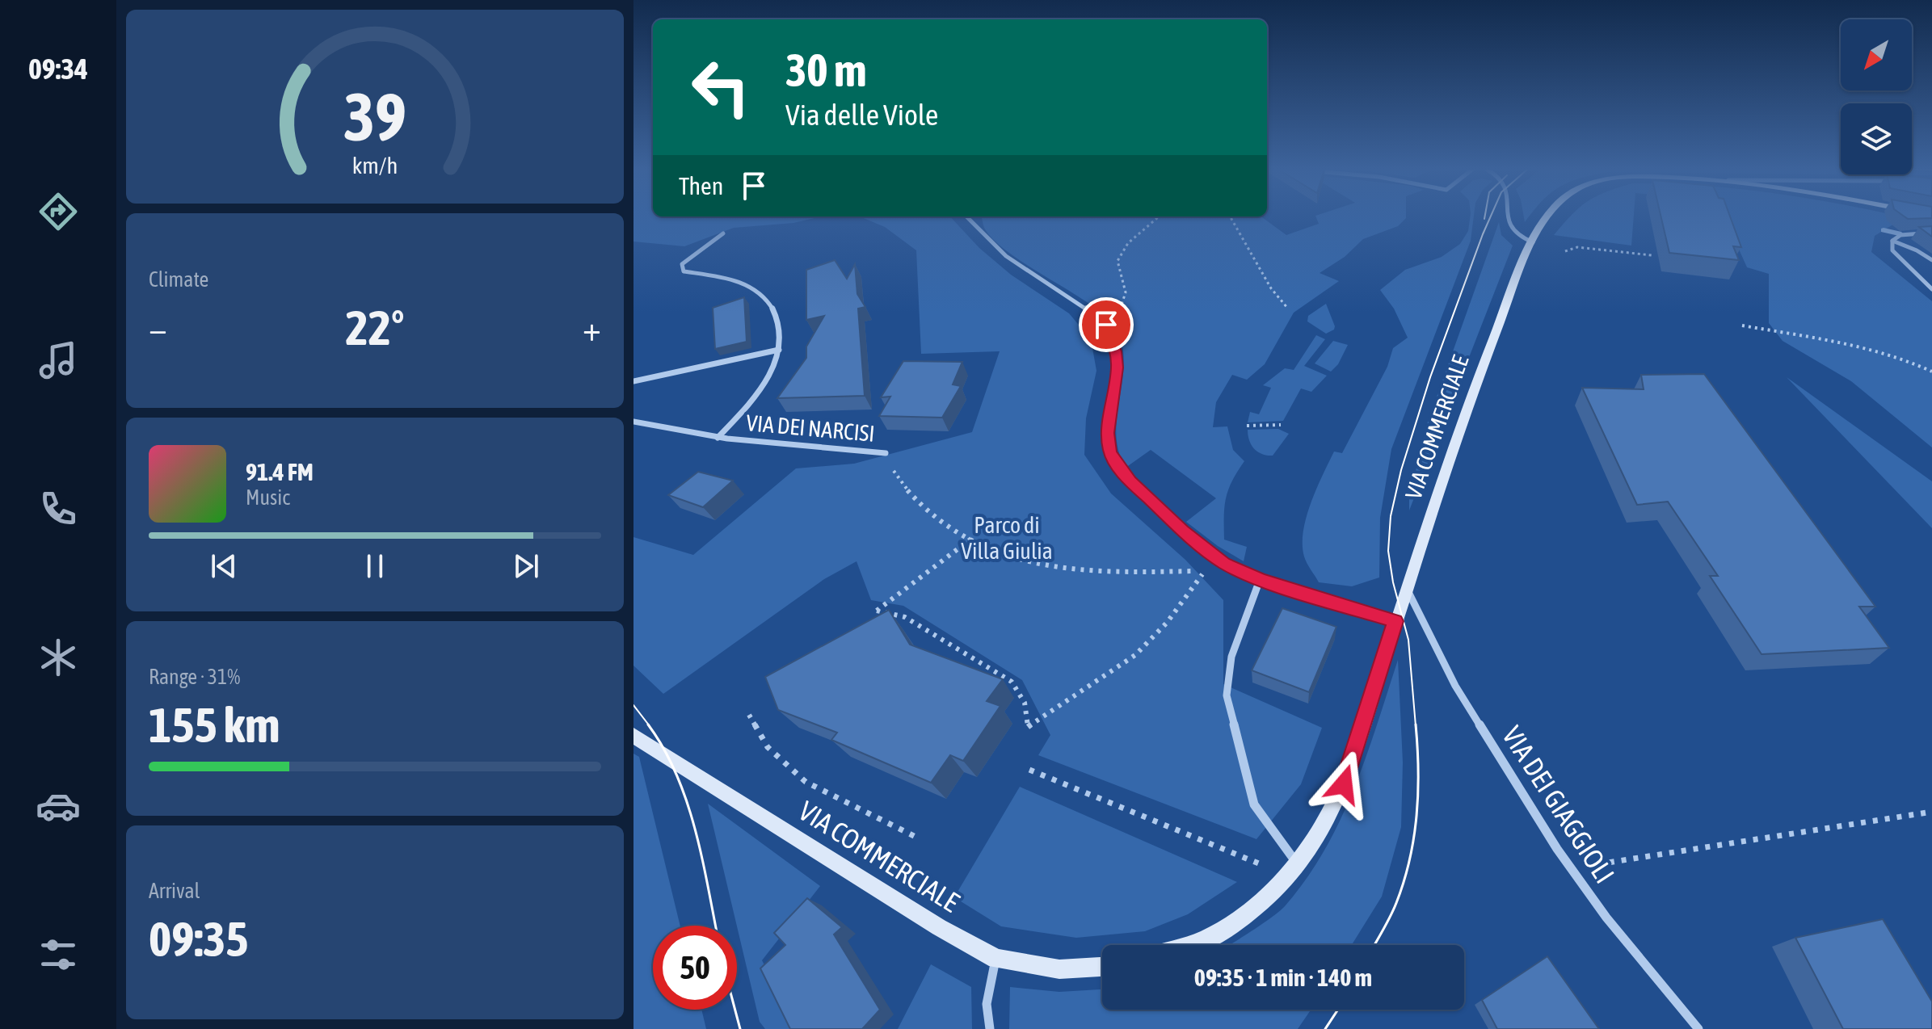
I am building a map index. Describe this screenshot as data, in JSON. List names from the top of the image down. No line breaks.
{"streets":{"main road":["VIA COMMERCIALE"],"street":["VIA DEI NARCISI","VIA DEI GIAGGIOLI"]},"crossings":[["VIA COMMERCIALE","VIA DEI GIAGGIOLI"]],"parks":["Parco di Villa Giulia"],"north":"bottom left","page":{"tabs":"09:34","turn":["30 m","Via delle Viole"],"then":"Then","tile":["Climate",["Range · 31%","155 km"],["Arrival","09:35"]],"heat":["−","22°","+"],"song":["91.4 FM","Music"],"limit":"50","trip":"09:35 · 1 min · 140 m","gauge":["39","km/h"]}}
